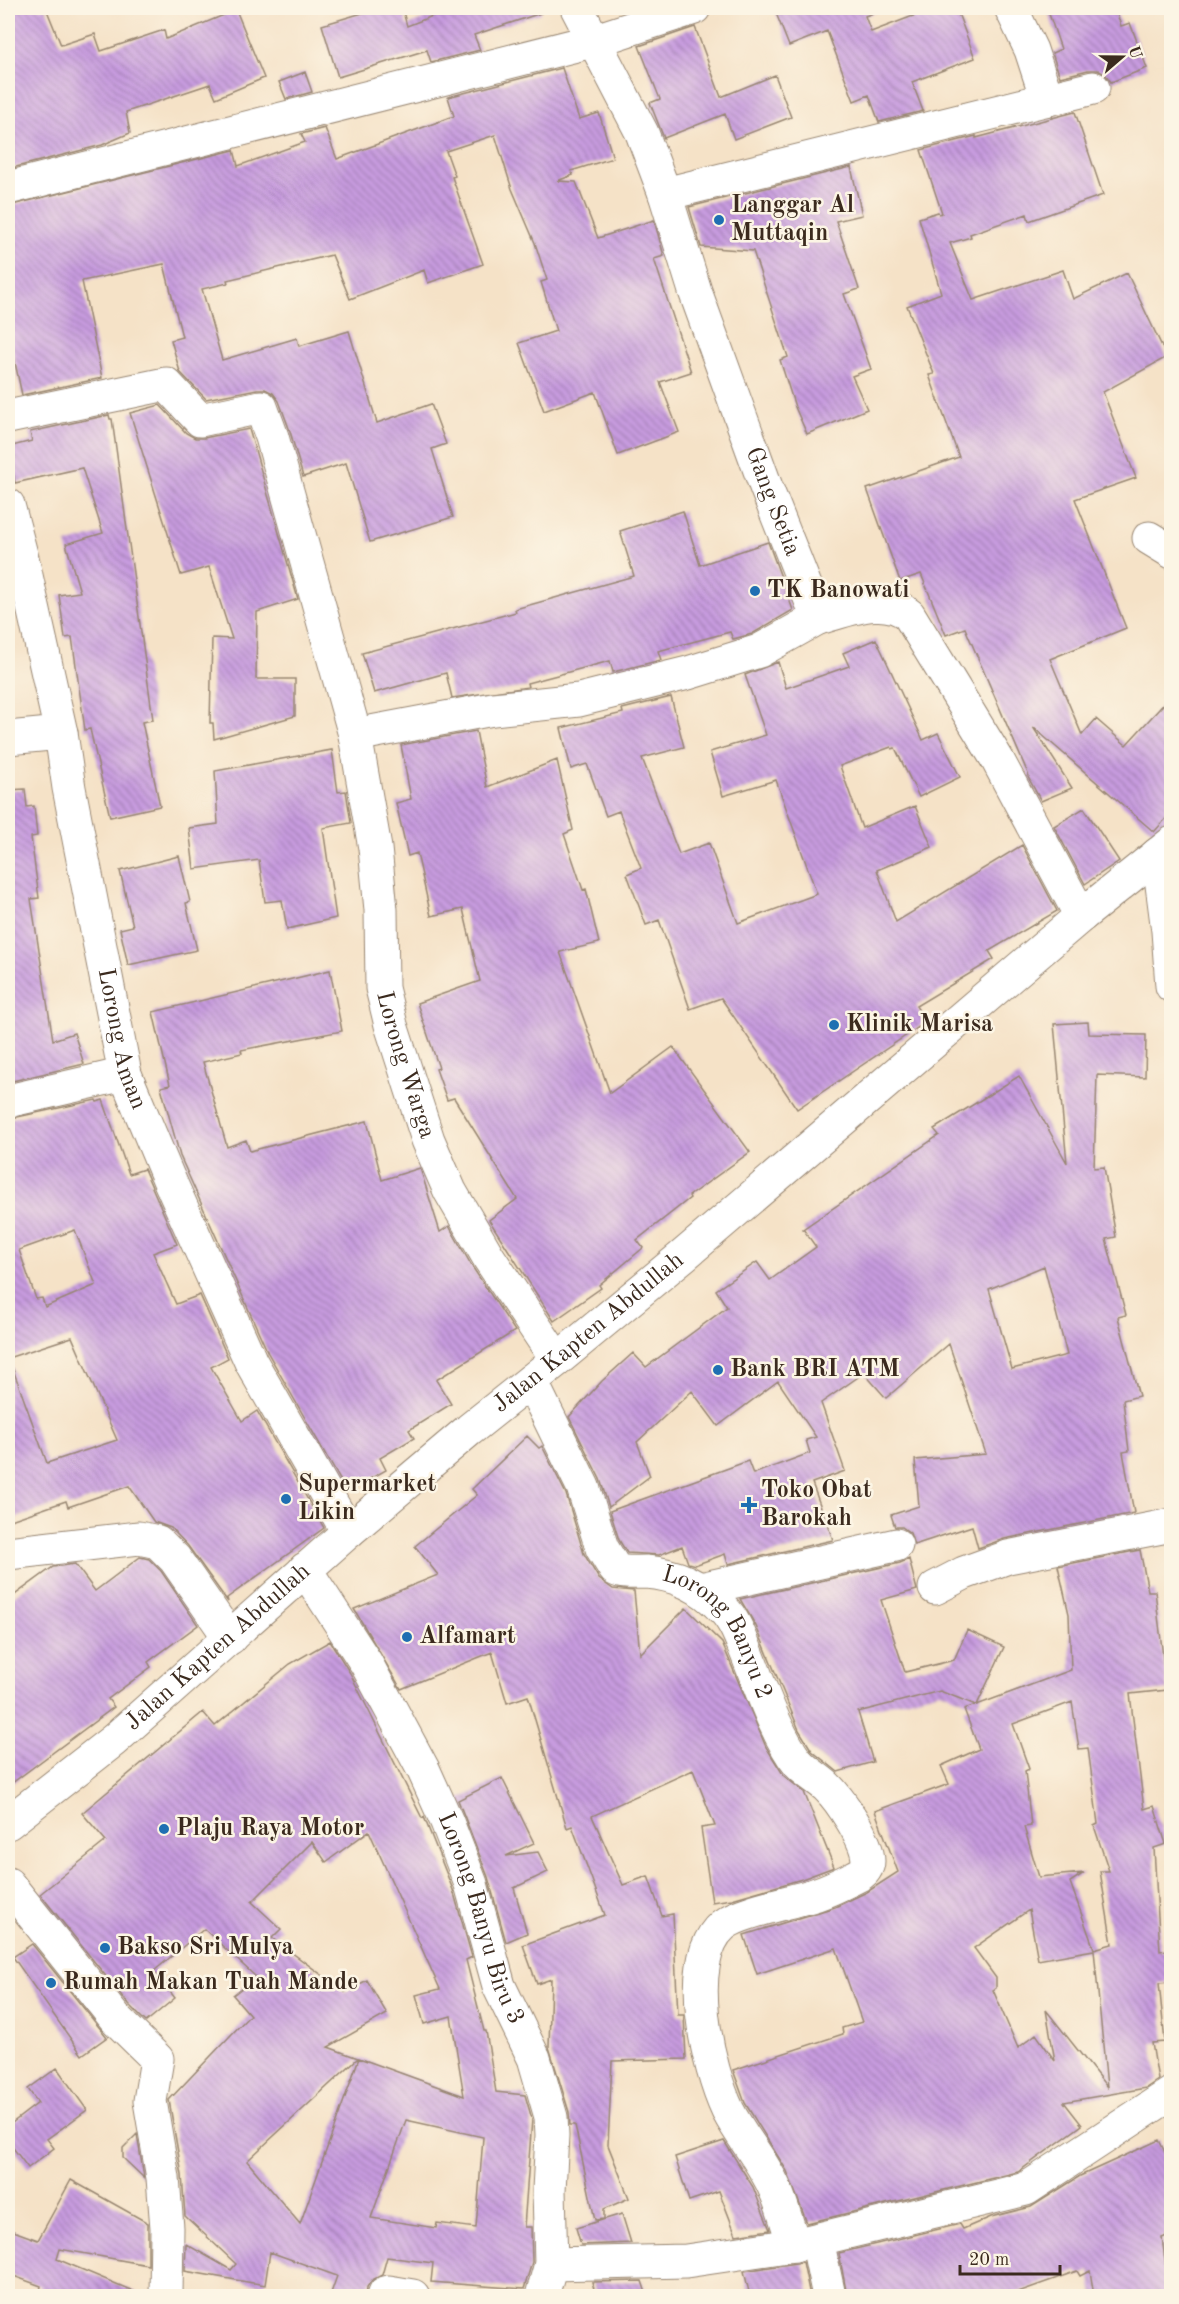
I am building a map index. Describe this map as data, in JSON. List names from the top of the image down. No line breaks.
{"streets":{"street":["Gang Setia","Lorong Aman","Lorong Warga","Jalan Kapten Abdullah","Lorong Banyu 2","Lorong Banyu Biru 3"]},"crossings":[["Lorong Aman","Jalan Kapten Abdullah"],["Lorong Warga","Jalan Kapten Abdullah"],["Jalan Kapten Abdullah","Lorong Banyu 2"],["Jalan Kapten Abdullah","Lorong Banyu Biru 3"]],"places":{"other":["Langgar Al Muttaqin","TK Banowati","Klinik Marisa","Bank BRI ATM","Supermarket Likin","Alfamart","Plaju Raya Motor","Bakso Sri Mulya","Rumah Makan Tuah Mande"],"health":["Toko Obat Barokah"]},"scale_bar":"20 m","north":"right"}
